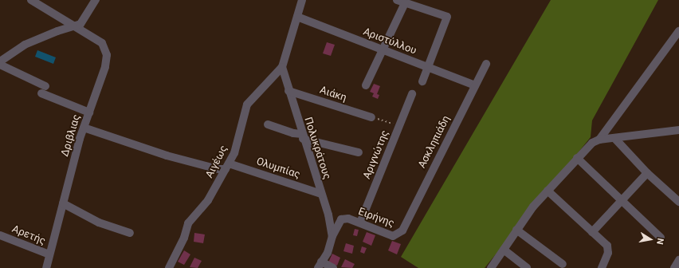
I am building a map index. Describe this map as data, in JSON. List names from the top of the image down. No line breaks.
{"streets":{"street":["Αριστύλλου","Αιάκη","Δριβλιας","Ασκληπιάδη","Πολυκράτους","Αριγνώτης","Αιγέως","Ολυμπίας","Ειρήνης","Αρετής"]},"crossings":[["Αριστύλλου","Ασκληπιάδη"],["Αιάκη","Πολυκράτους"],["Δριβλιας","Ολυμπίας"],["Δριβλιας","Αρετής"],["Ασκληπιάδη","Ειρήνης"],["Πολυκράτους","Αιγέως"],["Πολυκράτους","Ολυμπίας"],["Πολυκράτους","Ειρήνης"],["Αριγνώτης","Ειρήνης"],["Αιγέως","Ολυμπίας"]],"north":"right"}
